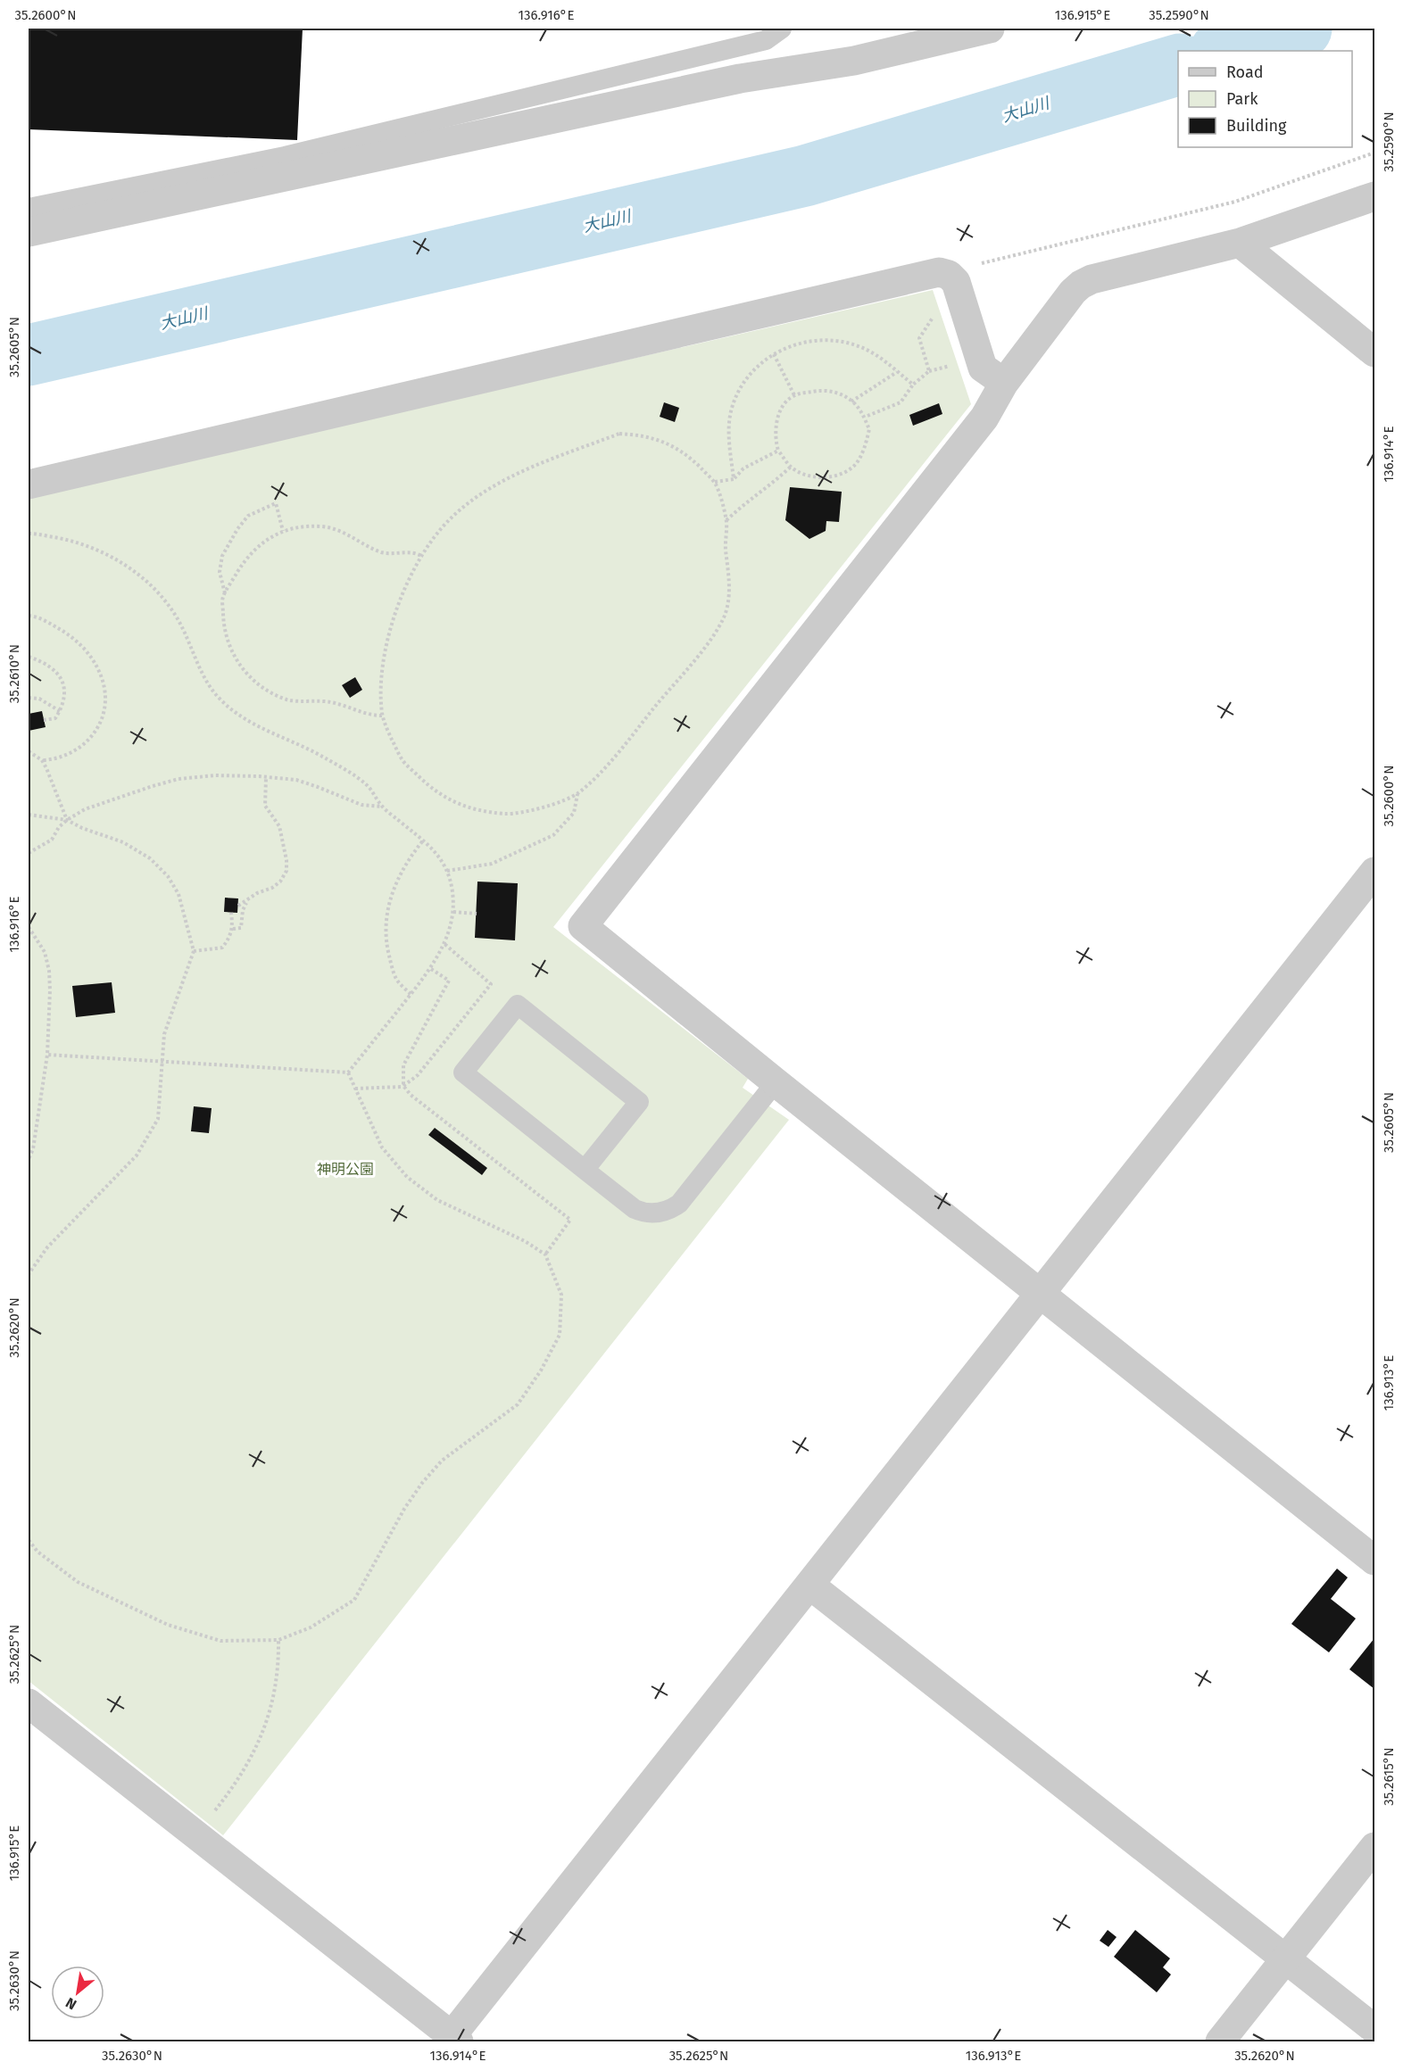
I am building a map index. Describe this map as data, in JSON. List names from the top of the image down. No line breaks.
{"water":["大山川"],"parks":["神明公園"],"legend":["Road","Park","Building"],"north":"bottom left","coordinates":["35.2600°N","136.916°E","136.915°E","35.2590°N","35.2605°N","136.914°E","35.2610°N","35.2620°N","136.913°E","35.2625°N","35.2615°N","35.2630°N"]}
